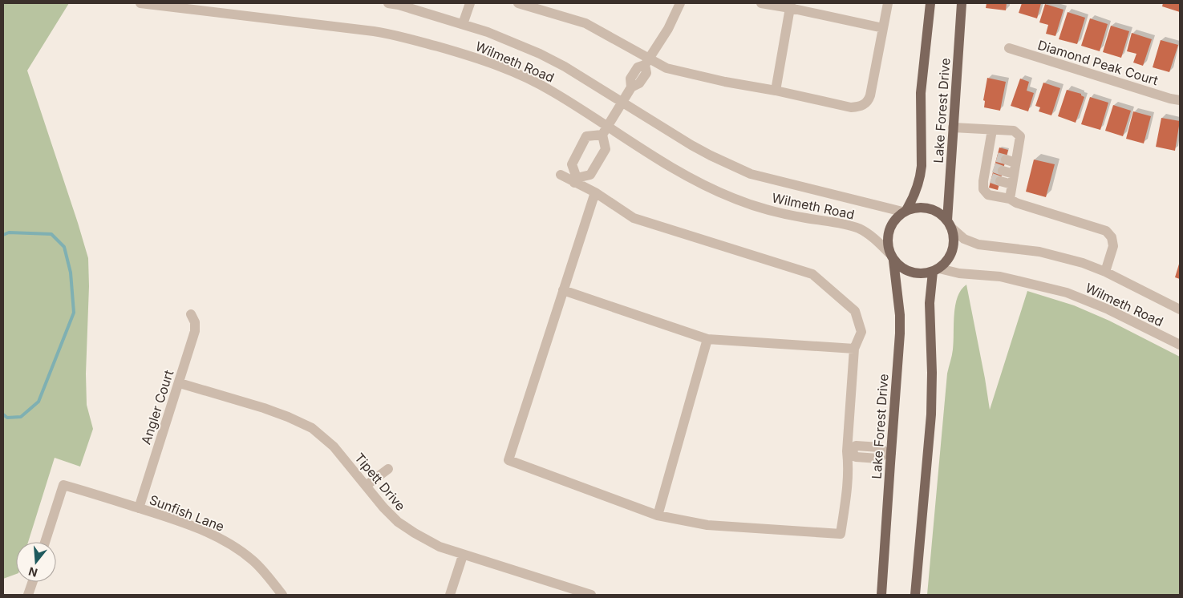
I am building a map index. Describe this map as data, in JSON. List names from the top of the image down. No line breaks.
{"streets":{"main road":["Lake Forest Drive"],"street":["Wilmeth Road","Diamond Peak Court","Angler Court","Tipett Drive","Sunfish Lane"]},"crossings":[["Wilmeth Road","Lake Forest Drive"],["Angler Court","Tipett Drive"],["Angler Court","Sunfish Lane"]],"north":"bottom"}
